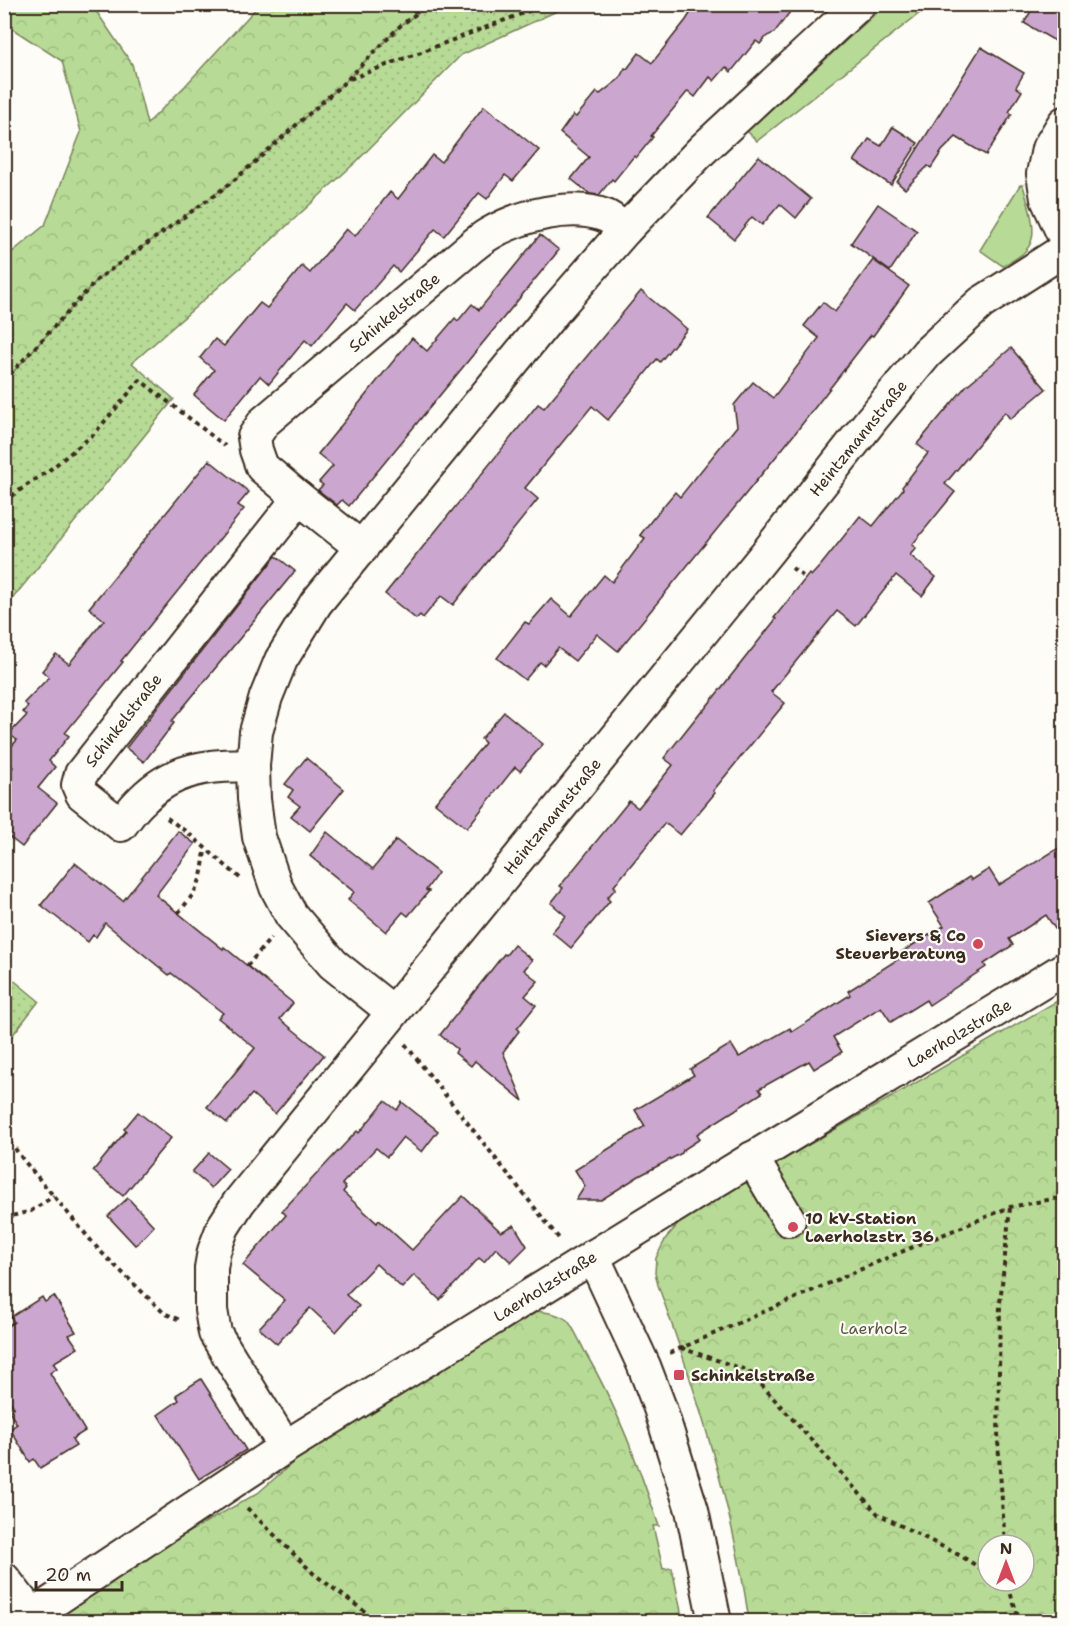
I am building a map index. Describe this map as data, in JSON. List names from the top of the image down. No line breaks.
{"streets":{"street":["Schinkelstraße","Heintzmannstraße","Laerholzstraße"]},"crossings":[["Heintzmannstraße","Laerholzstraße"]],"parks":["Laerholz"],"places":{"other":["Sievers & Co Steuerberatung","10 kV-Station Laerholzstr. 36"],"transit":["Schinkelstraße"]},"scale_bar":"20 m","north":"top"}
